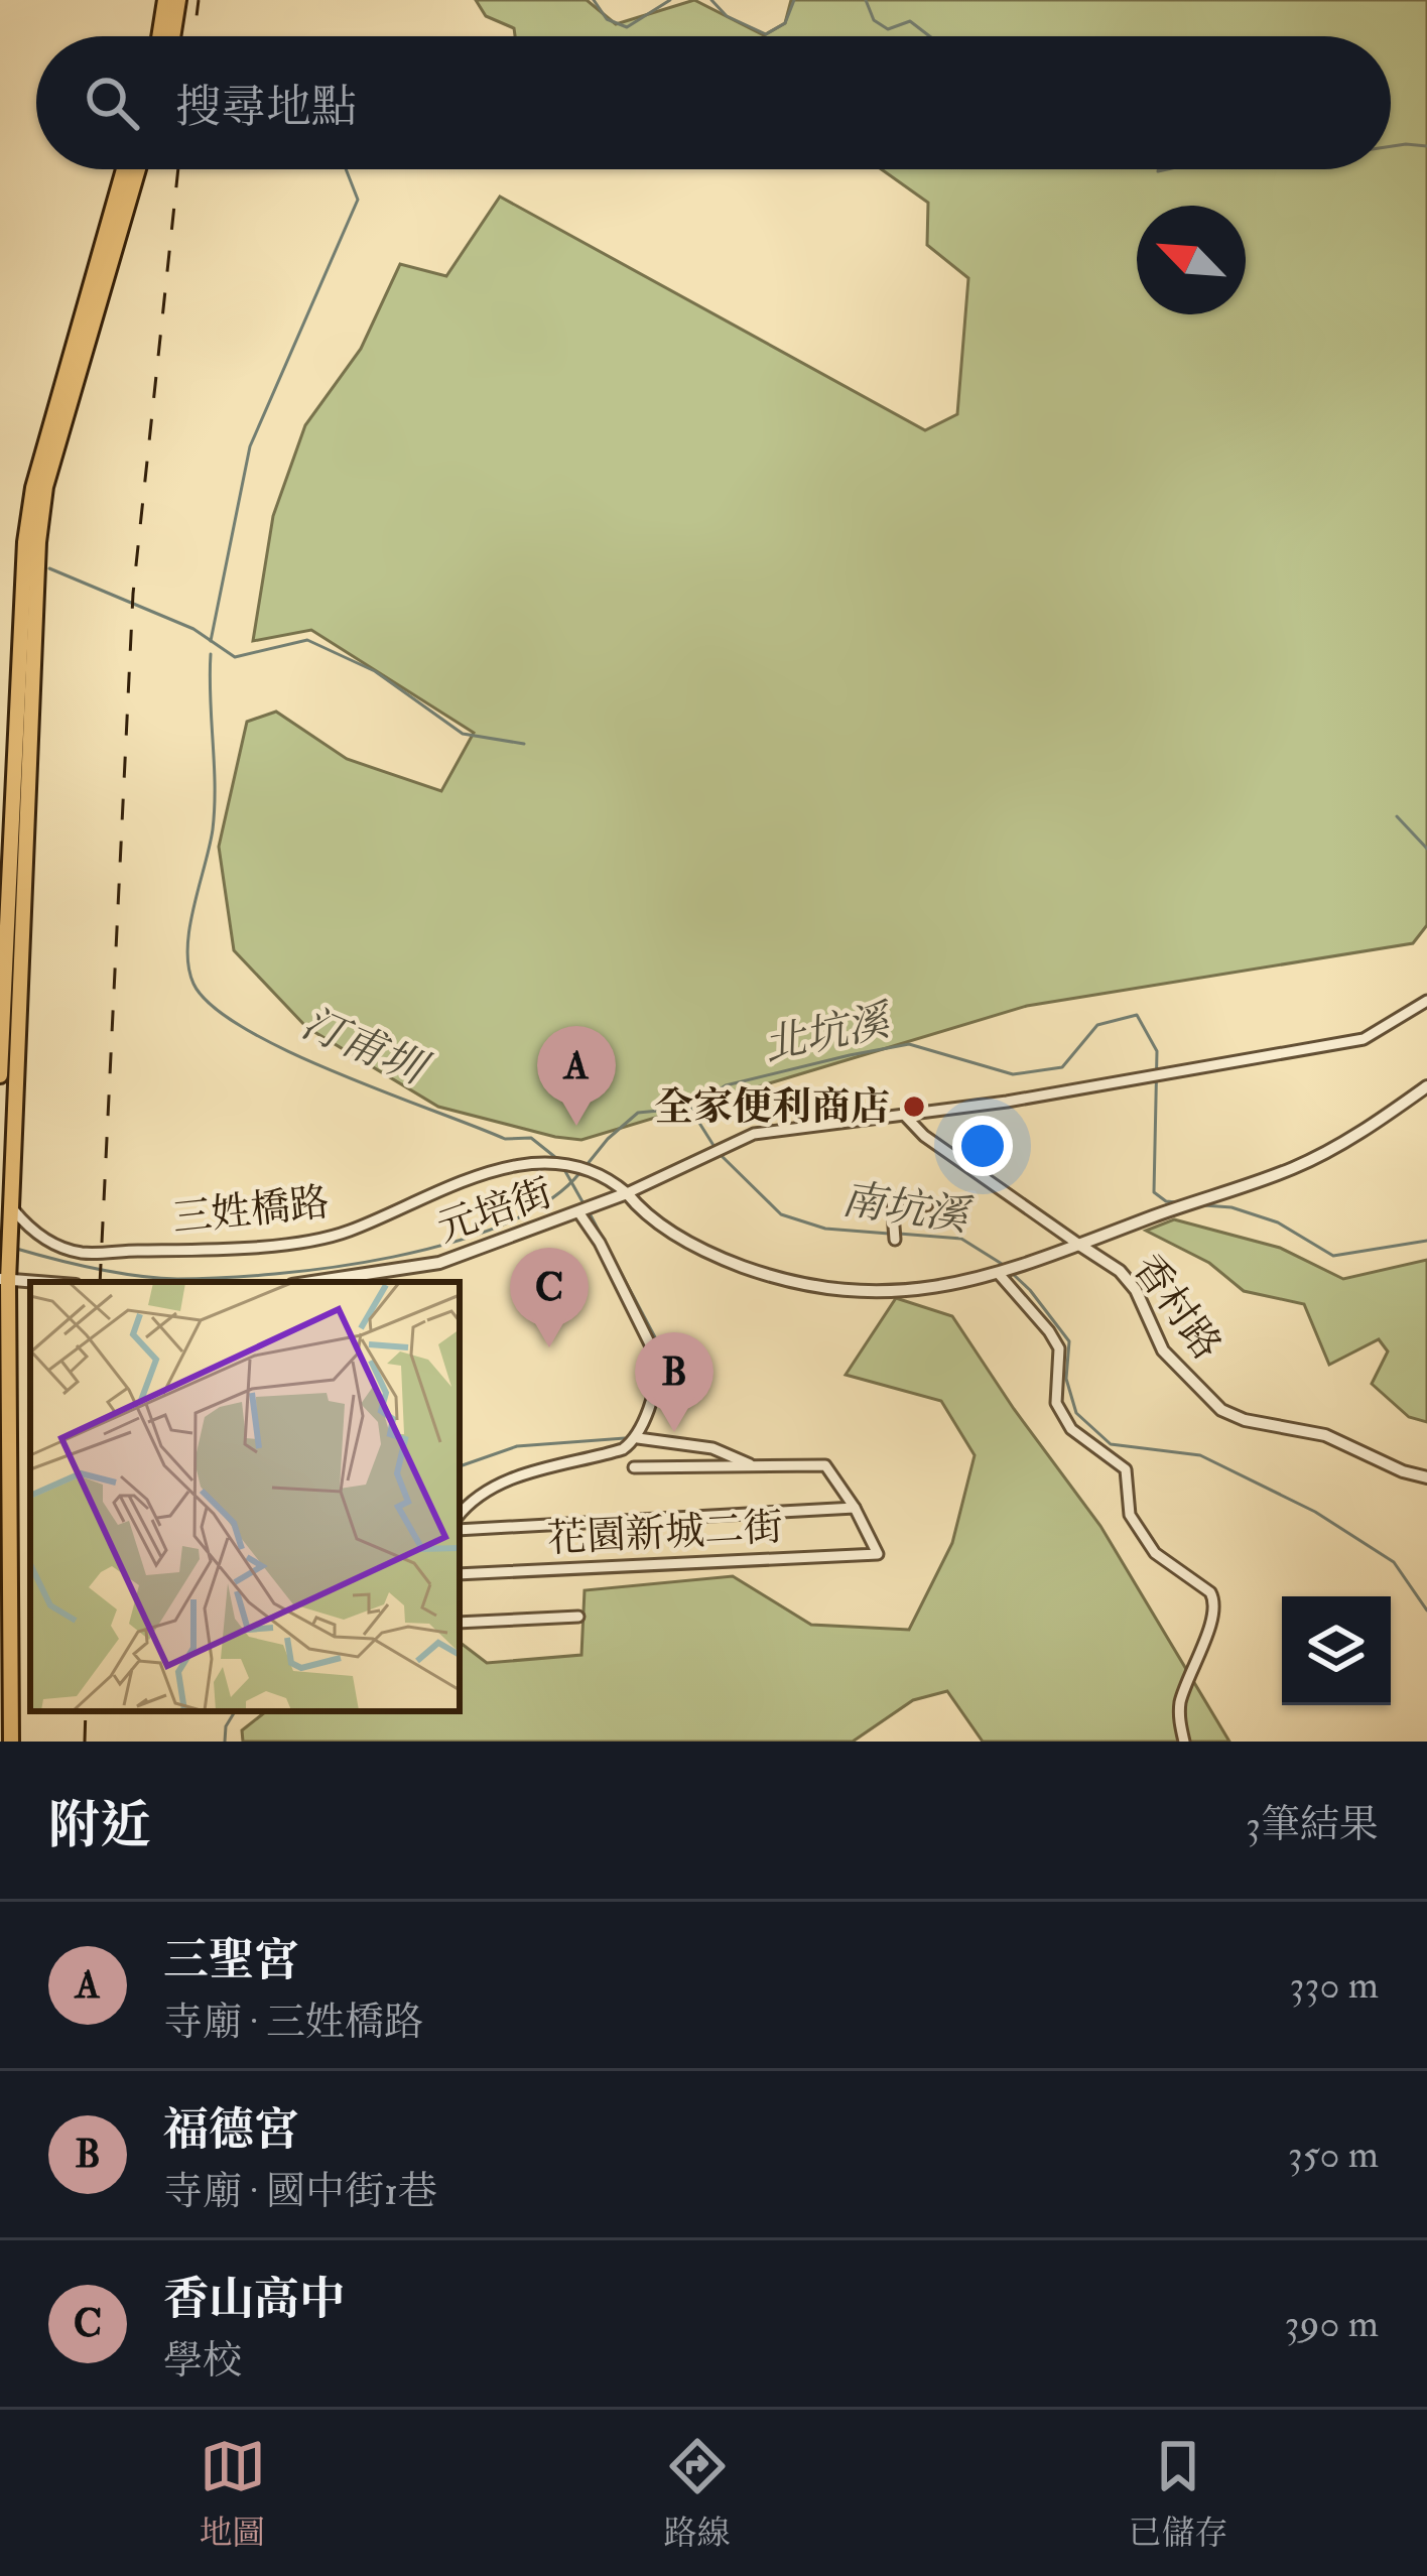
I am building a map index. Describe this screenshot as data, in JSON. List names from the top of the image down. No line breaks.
{"streets":{"street":["三姓橋路","元培街","香村路","花園新城二街"]},"crossings":[["三姓橋路","元培街"],["元培街","香村路"]],"water":["北坑溪","汀甫圳","南坑溪"],"places":["全家便利商店"],"north":"top left","page":{"search":"搜尋地點","pins":["A","C","B"],"heading":["附近","3筆結果"],"list":[{"mark":"A","name":"三聖宮","note":"寺廟 · 三姓橋路","value":"330 m"},{"mark":"B","name":"福德宮","note":"寺廟 · 國中街1巷","value":"350 m"},{"mark":"C","name":"香山高中","note":"學校","value":"390 m"}],"nav":["地圖","路線","已儲存"]}}
